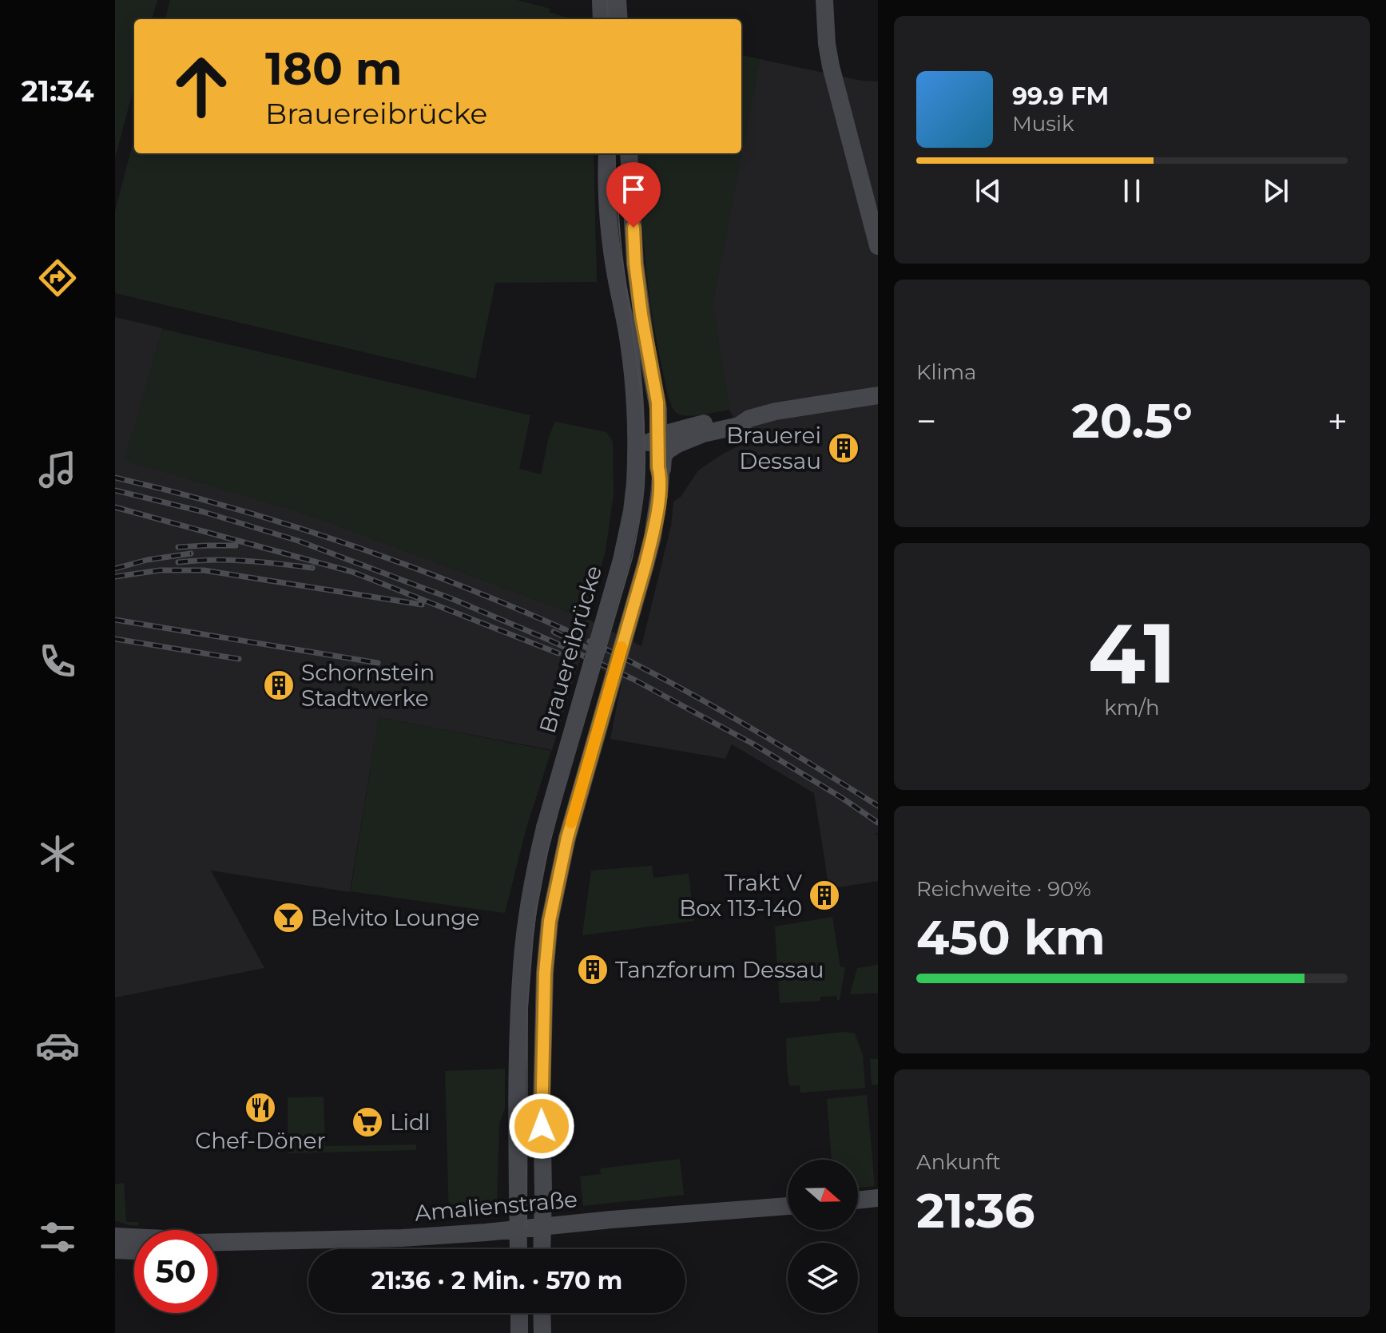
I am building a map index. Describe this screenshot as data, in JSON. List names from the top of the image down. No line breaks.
{"streets":{"main road":["Brauereibrücke","Amalienstraße"]},"crossings":[["Brauereibrücke","Amalienstraße"]],"places":{"building":["Brauerei Dessau","Schornstein Stadtwerke","Trakt V Box 113-140","Tanzforum Dessau"],"bar":["Belvito Lounge"],"restaurant":["Chef-Döner"],"supermarket":["Lidl"]},"north":"right","page":{"tabs":"21:34","turn":["180 m","Brauereibrücke"],"song":["99.9 FM","Musik"],"tile":["Klima",["41","km/h"],["Reichweite · 90%","450 km"],["Ankunft","21:36"]],"heat":["−","20.5°","+"],"limit":"50","trip":"21:36 · 2 Min. · 570 m"}}
